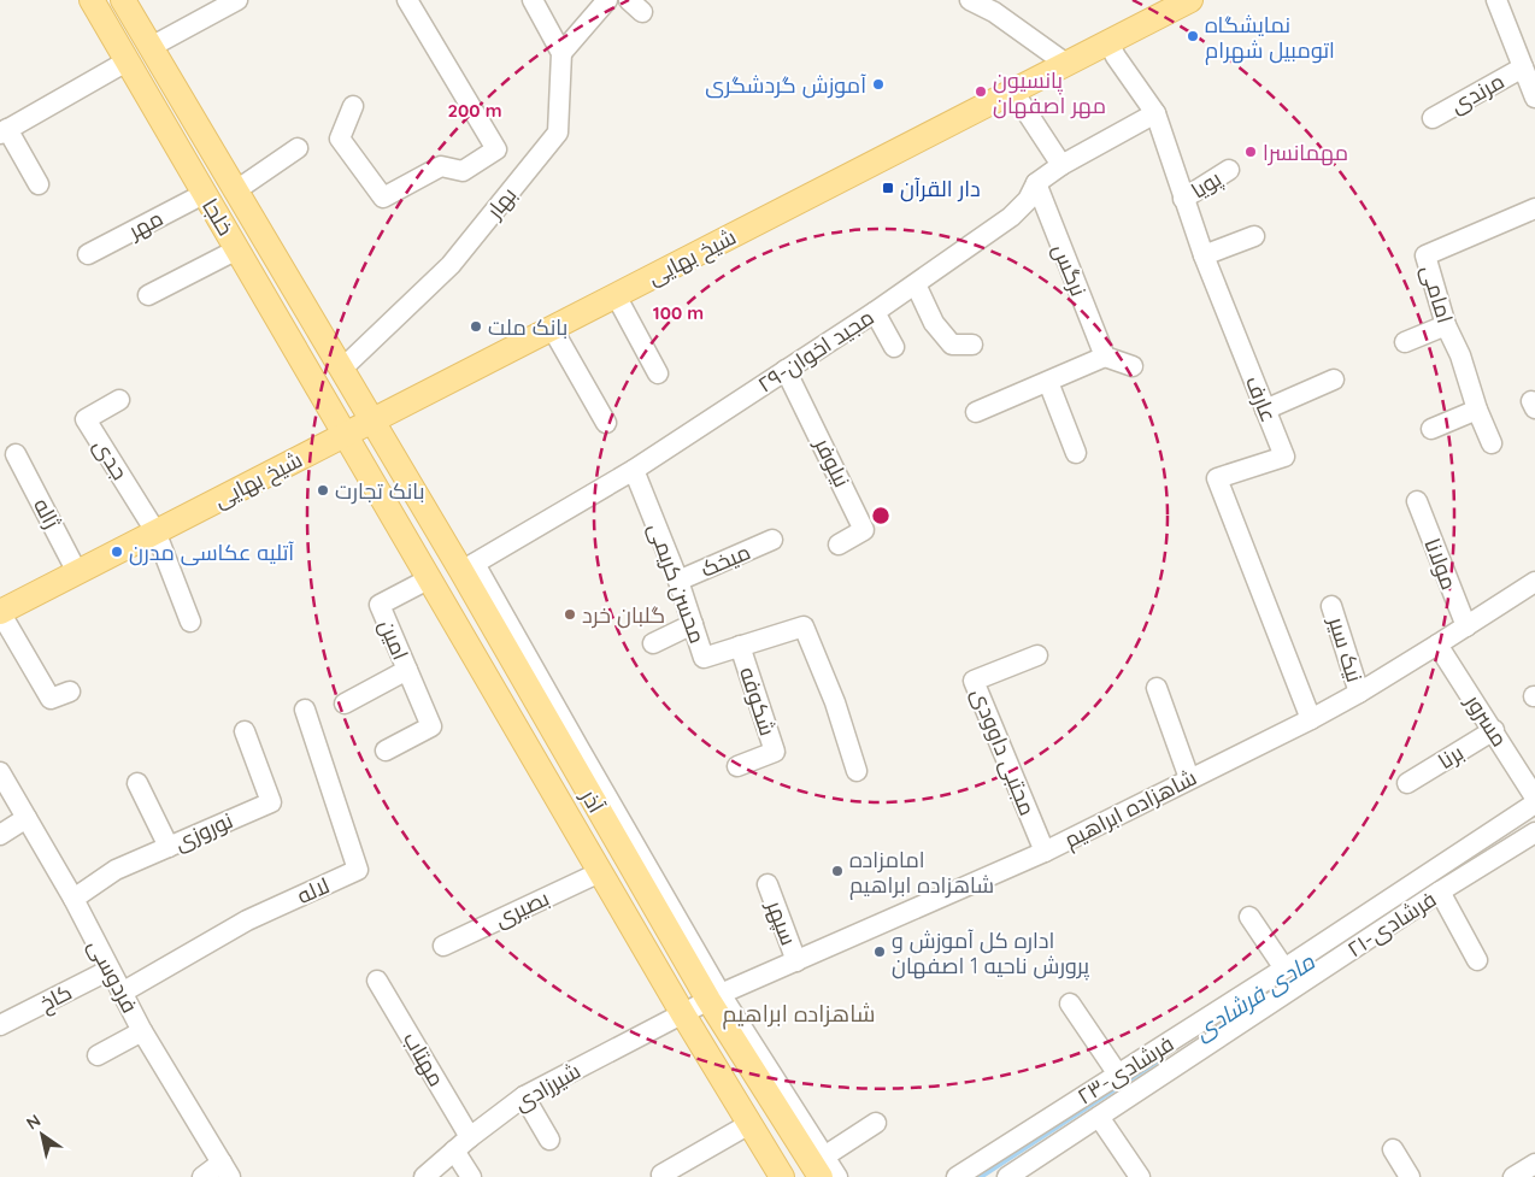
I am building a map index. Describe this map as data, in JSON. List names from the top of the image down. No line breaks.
{"streets":{"main road":["خلجا","شیخ بهایی","آذر"],"street":["مرندی","پویا","بهار","مهر","نرگس","امامی","۲۹-مجید اخوان","عارف","جدی","نیلوفر","ژاله","میخک","مولانا","محسن کریمی","امین","نیک سیر","شکوفه","مسرور","مجتبی داوودی","برنا","شاهزاده ابراهیم","نوروزی","لاله","بصیری","سپهر","۲۱-فرشادی","فردوسی","کاخ","مهتاب","۲۳-فرشادی","شیرزادی"]},"crossings":[["پویا","عارف"],["بهار","خلجا"],["خلجا","مهر"],["خلجا","شیخ بهایی"],["خلجا","آذر"],["شیخ بهایی","عارف"],["شیخ بهایی","جدی"],["شیخ بهایی","ژاله"],["شیخ بهایی","آذر"],["نرگس","۲۹-مجید اخوان"],["۲۹-مجید اخوان","عارف"],["۲۹-مجید اخوان","نیلوفر"],["۲۹-مجید اخوان","محسن کریمی"],["۲۹-مجید اخوان","آذر"],["عارف","شاهزاده ابراهیم"],["میخک","محسن کریمی"],["مولانا","شاهزاده ابراهیم"],["محسن کریمی","شکوفه"],["امین","آذر"],["نیک سیر","شاهزاده ابراهیم"],["مسرور","برنا"],["مسرور","شاهزاده ابراهیم"],["مجتبی داوودی","شاهزاده ابراهیم"],["آذر","شاهزاده ابراهیم"],["آذر","بصیری"],["آذر","شیرزادی"],["شاهزاده ابراهیم","سپهر"],["شاهزاده ابراهیم","شیرزادی"],["نوروزی","فردوسی"],["لاله","فردوسی"],["فردوسی","کاخ"],["مهتاب","شیرزادی"]],"districts":["شاهزاده ابراهیم"],"water":["مادی فرشادی"],"places":{"other":["نمایشگاه اتومبیل شهرام","آموزش گردشگری","پانسیون مهر اصفهان","مهمانسرا","بانک ملت","بانک تجارت","آتلیه عکاسی مدرن","گلبان خرد","امامزاده شاهزاده ابراهیم","اداره کل آموزش و پرورش ناحیه 1 اصفهان"],"transit":["دار القرآن"]},"north":"top left","rings":["200 m","100 m"]}
